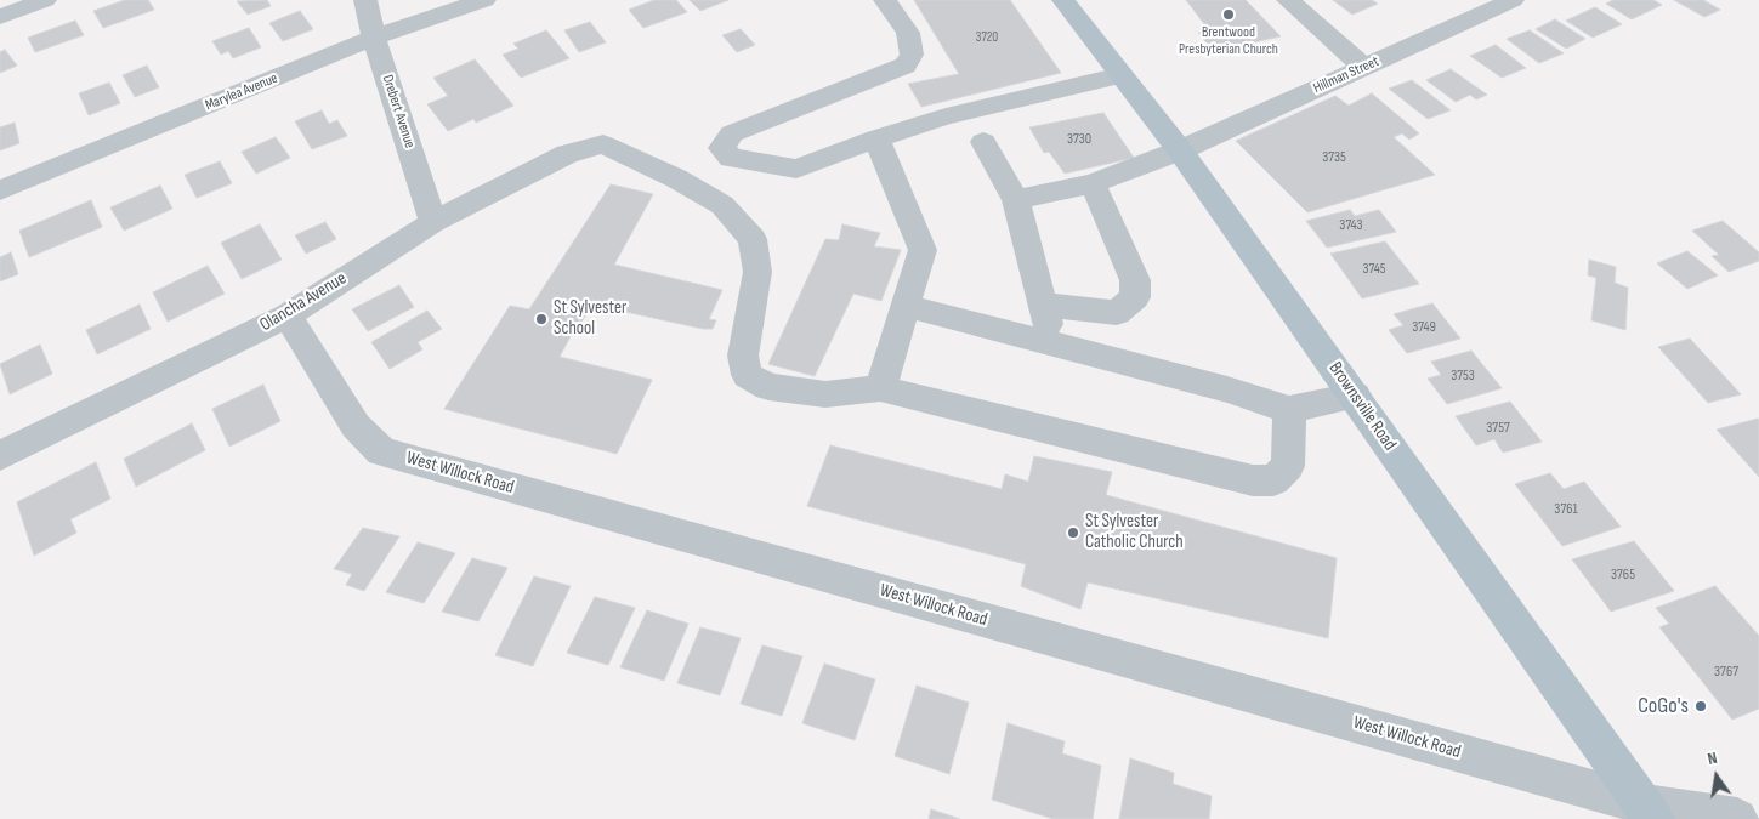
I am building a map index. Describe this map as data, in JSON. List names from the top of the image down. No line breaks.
{"streets":{"main road":["Brownsville Road"],"street":["Hillman Street","Marylea Avenue","Drebert Avenue","Olancha Avenue","West Willock Road"]},"crossings":[["Hillman Street","Brownsville Road"],["Marylea Avenue","Drebert Avenue"],["Drebert Avenue","Olancha Avenue"],["Olancha Avenue","West Willock Road"],["Brownsville Road","West Willock Road"]],"places":["Brentwood Presbyterian Church","St Sylvester School","St Sylvester Catholic Church","CoGo's"],"house_numbers":["3720","3730","3735","3743","3745","3749","3753","3757","3761","3765","3767"],"north":"top"}
